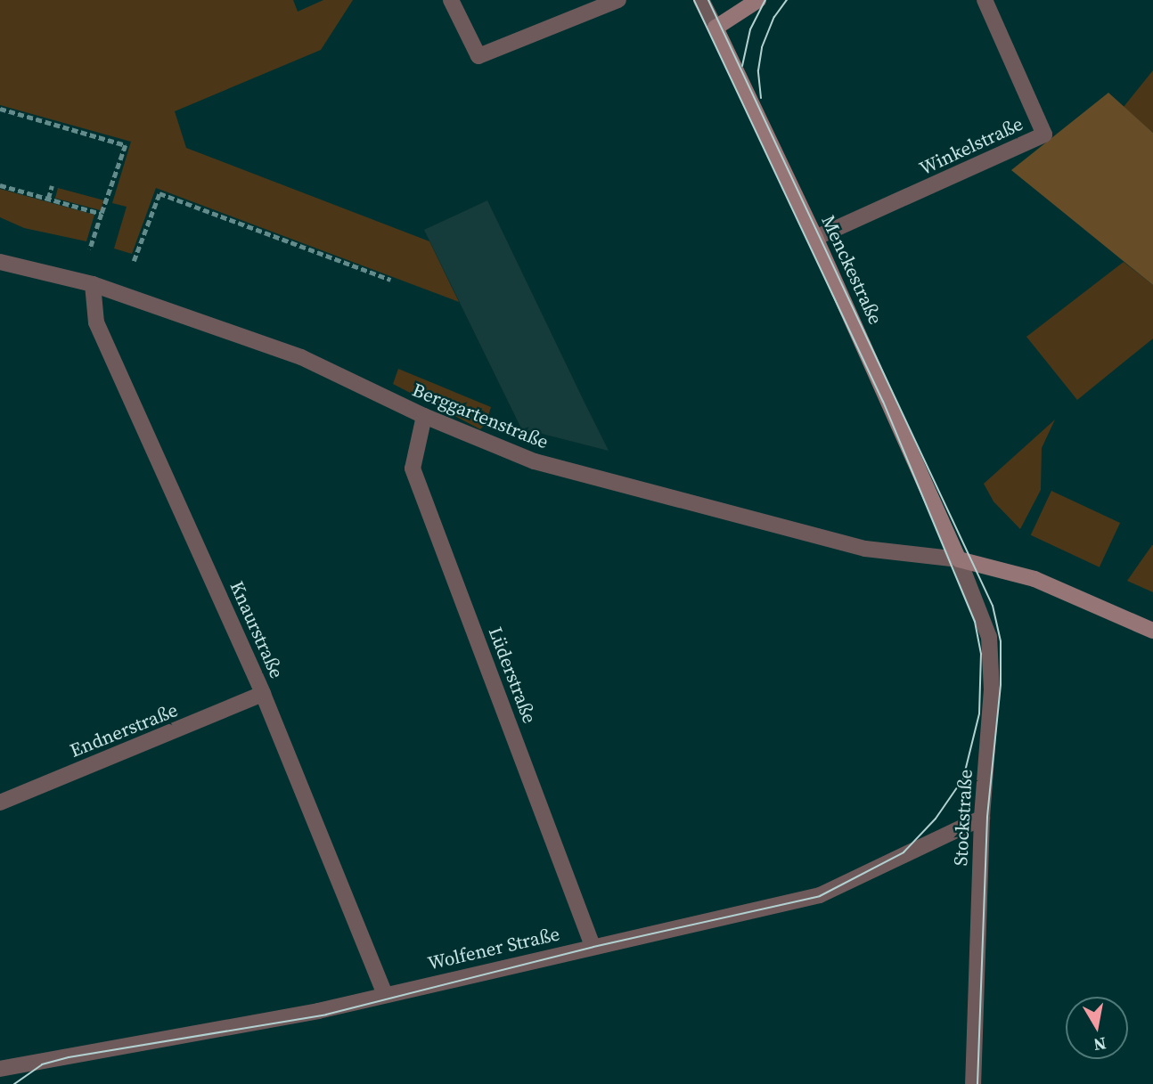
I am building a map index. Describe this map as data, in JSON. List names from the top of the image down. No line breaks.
{"streets":{"main road":["Menckestraße"],"street":["Winkelstraße","Berggartenstraße","Knaurstraße","Lüderstraße","Endnerstraße","Stockstraße","Wolfener Straße"]},"crossings":[["Winkelstraße","Menckestraße"],["Menckestraße","Berggartenstraße"],["Menckestraße","Stockstraße"],["Berggartenstraße","Knaurstraße"],["Berggartenstraße","Lüderstraße"],["Berggartenstraße","Stockstraße"],["Knaurstraße","Endnerstraße"],["Knaurstraße","Wolfener Straße"],["Lüderstraße","Wolfener Straße"],["Stockstraße","Wolfener Straße"]],"north":"bottom"}
